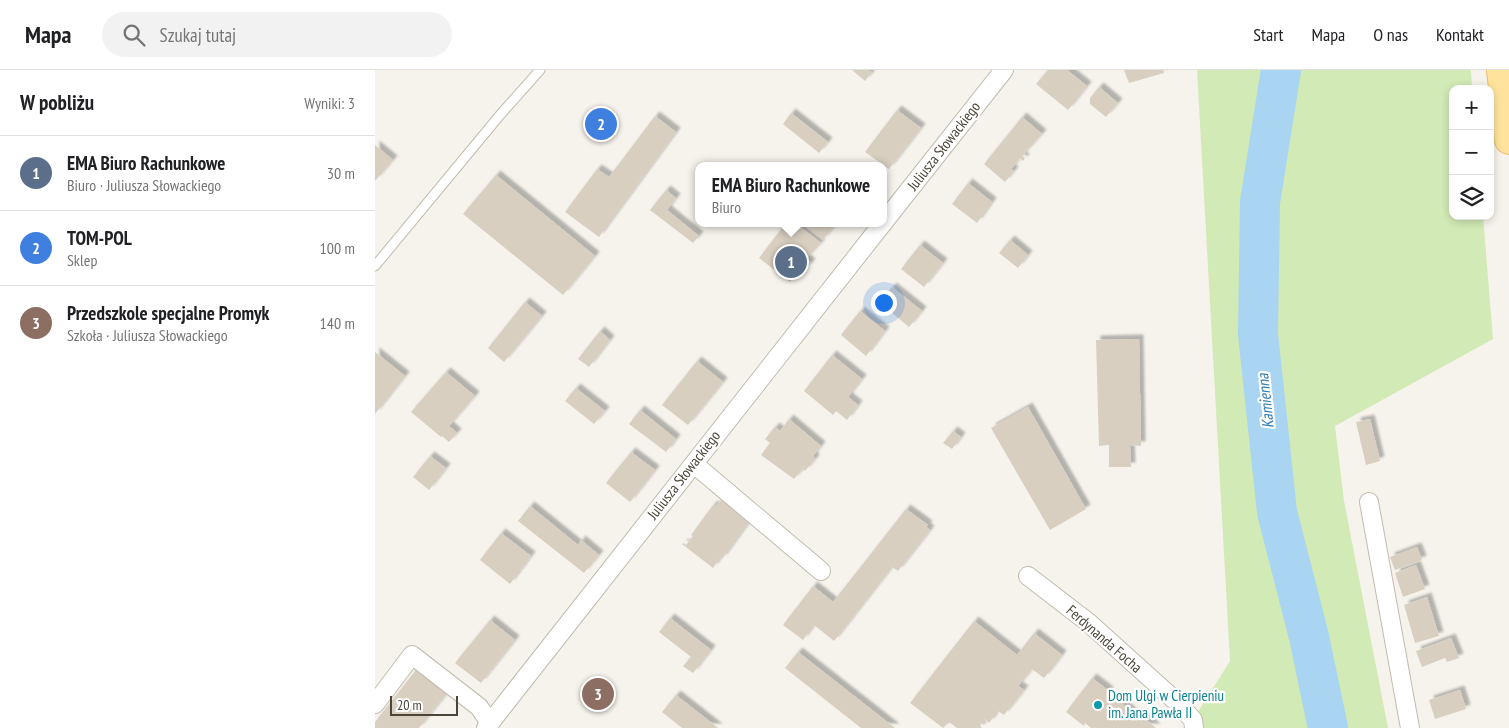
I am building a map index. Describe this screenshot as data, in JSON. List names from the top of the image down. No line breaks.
{"streets":{"street":["Juliusza Słowackiego","Ferdynanda Focha"]},"water":["Kamienna"],"places":["Dom Ulgi w Cierpieniu im. Jana Pawła II"],"scale_bar":"20 m","page":{"header":"Mapa","search":"Szukaj tutaj","nav":["Start","Mapa","O nas","Kontakt"],"heading":["W pobliżu","Wyniki: 3"],"map_buttons":["+","−"],"pins":["2","1","3"],"list":[{"mark":"1","name":"EMA Biuro Rachunkowe","note":"Biuro · Juliusza Słowackiego","value":"30 m"},{"mark":"2","name":"TOM-POL","note":"Sklep","value":"100 m"},{"mark":"3","name":"Przedszkole specjalne Promyk","note":"Szkoła · Juliusza Słowackiego","value":"140 m"}],"popup":["EMA Biuro Rachunkowe","Biuro"],"scale":"20 m"}}
